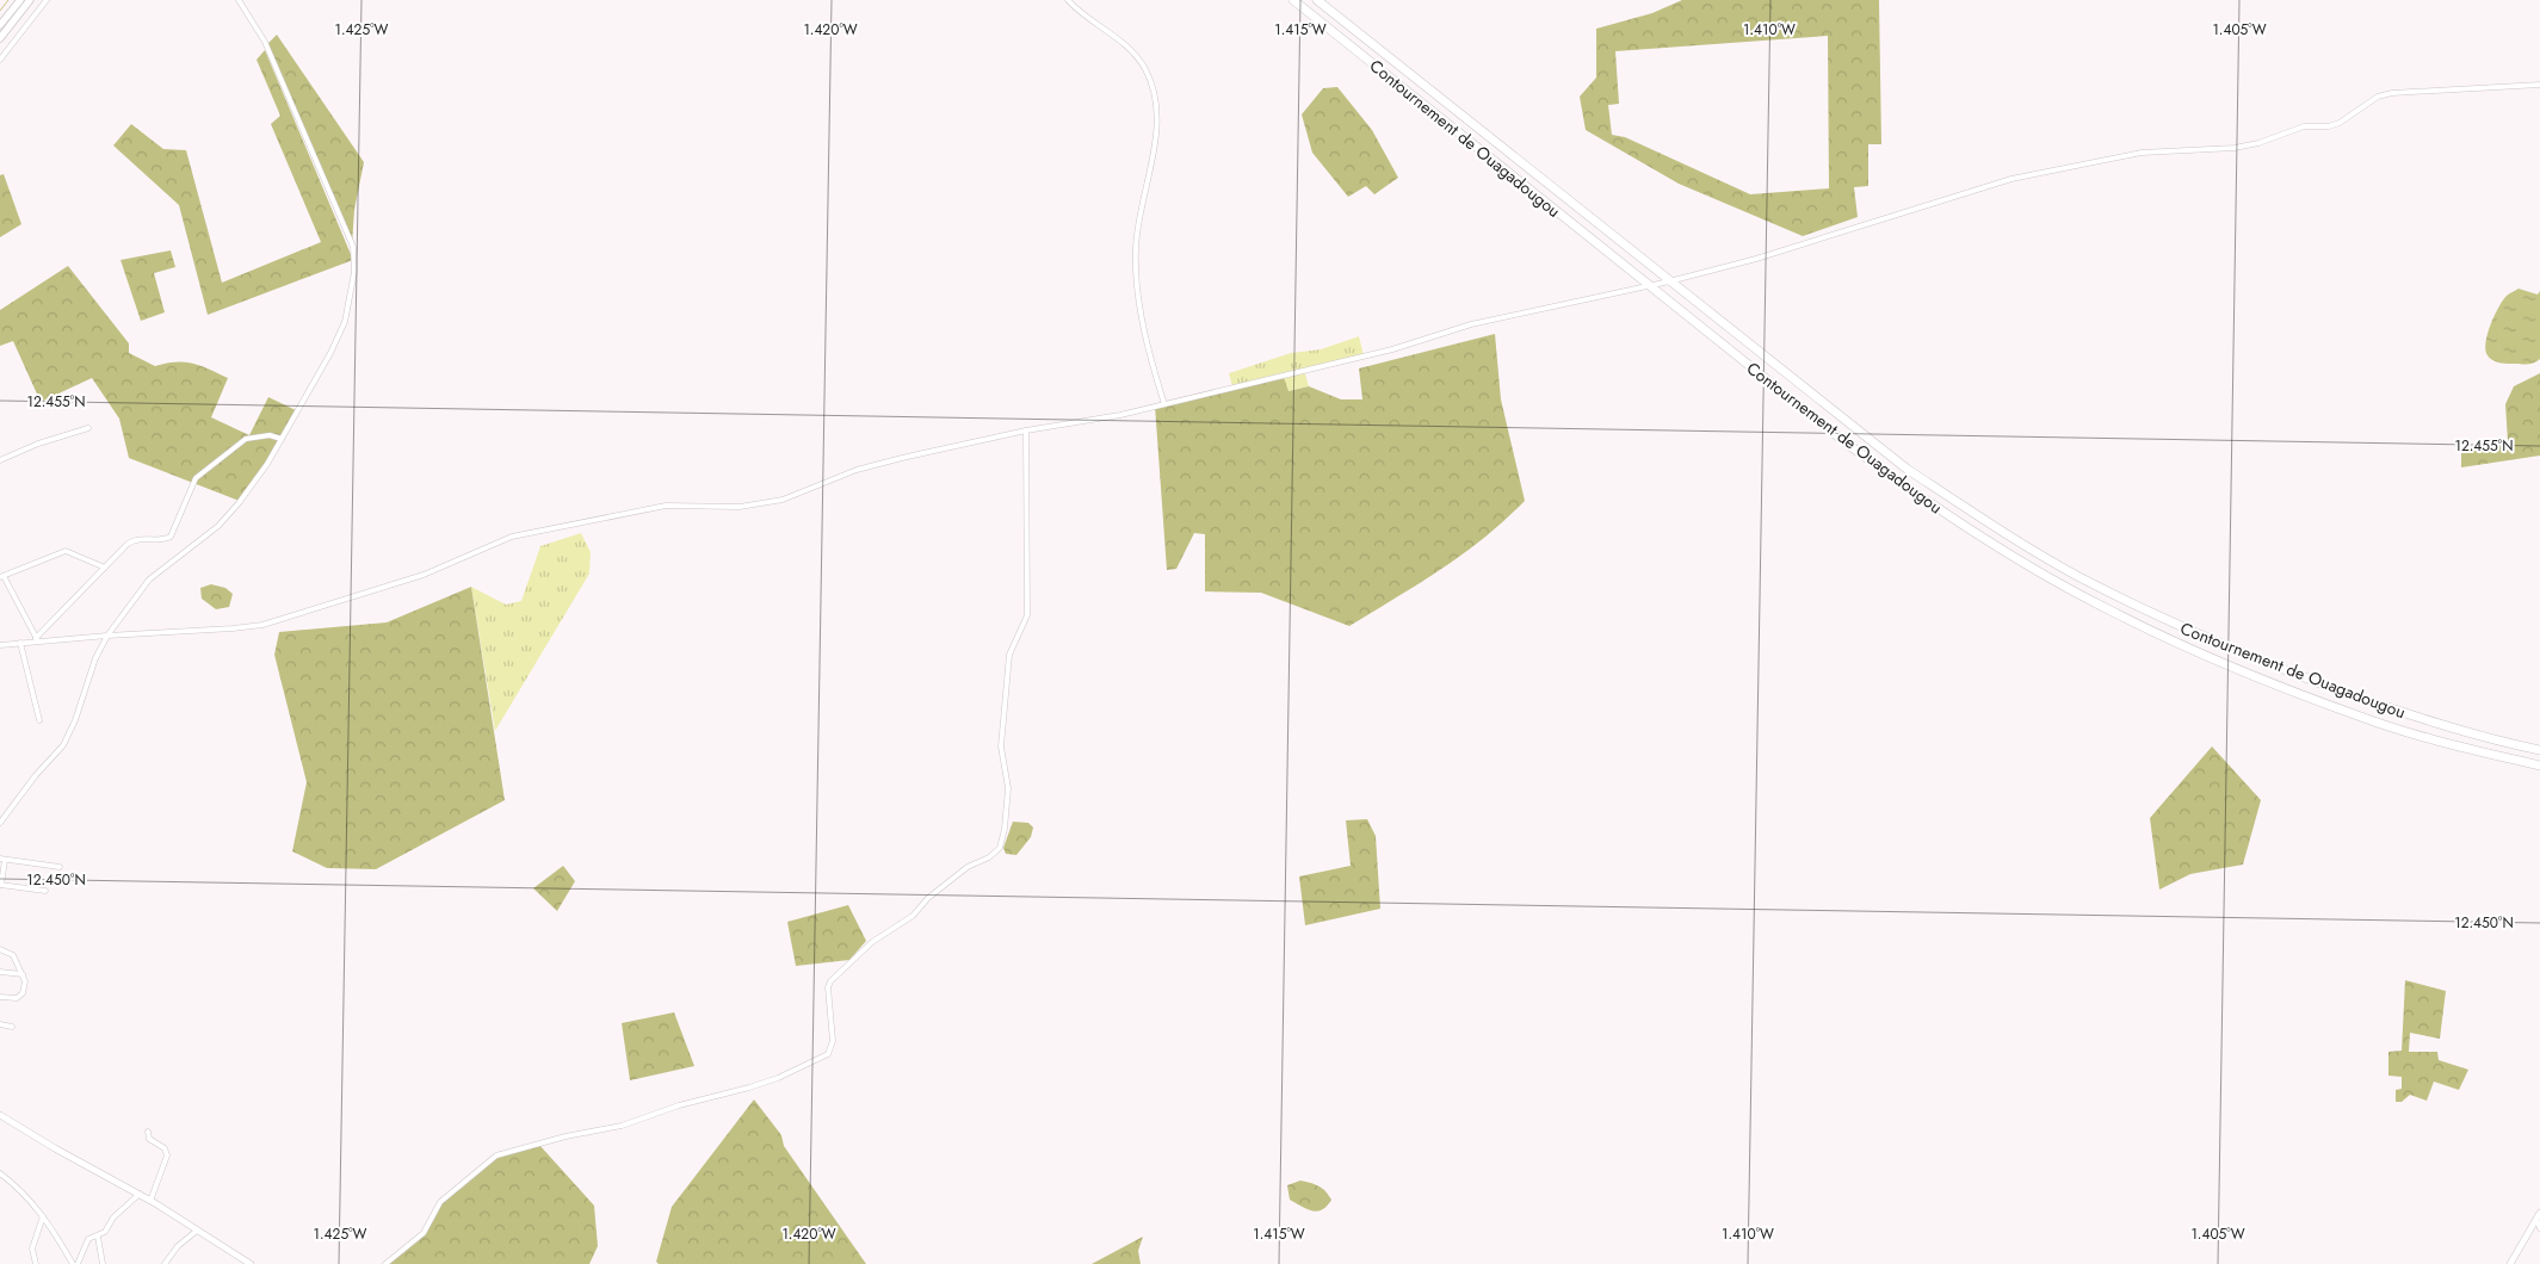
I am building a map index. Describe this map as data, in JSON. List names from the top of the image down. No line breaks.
{"streets":{"highway":["Contournement de Ouagadougou"]},"coordinates":["1.425°W","1.420°W","1.415°W","1.410°W","1.405°W","12.455°N","12.450°N"]}
